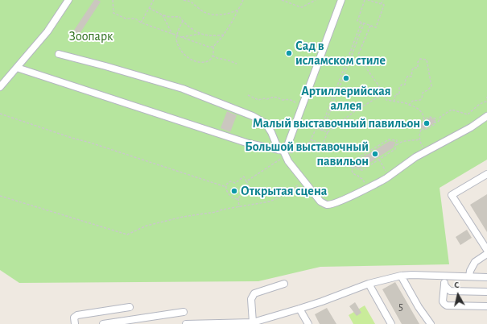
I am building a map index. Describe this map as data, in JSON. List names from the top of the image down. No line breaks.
{"parks":["Зоопарк"],"places":["Сад в исламском стиле","Артиллерийская аллея","Малый выставочный павильон","Большой выставочный павильон","Открытая сцена"],"house_numbers":["5"],"north":"top"}
